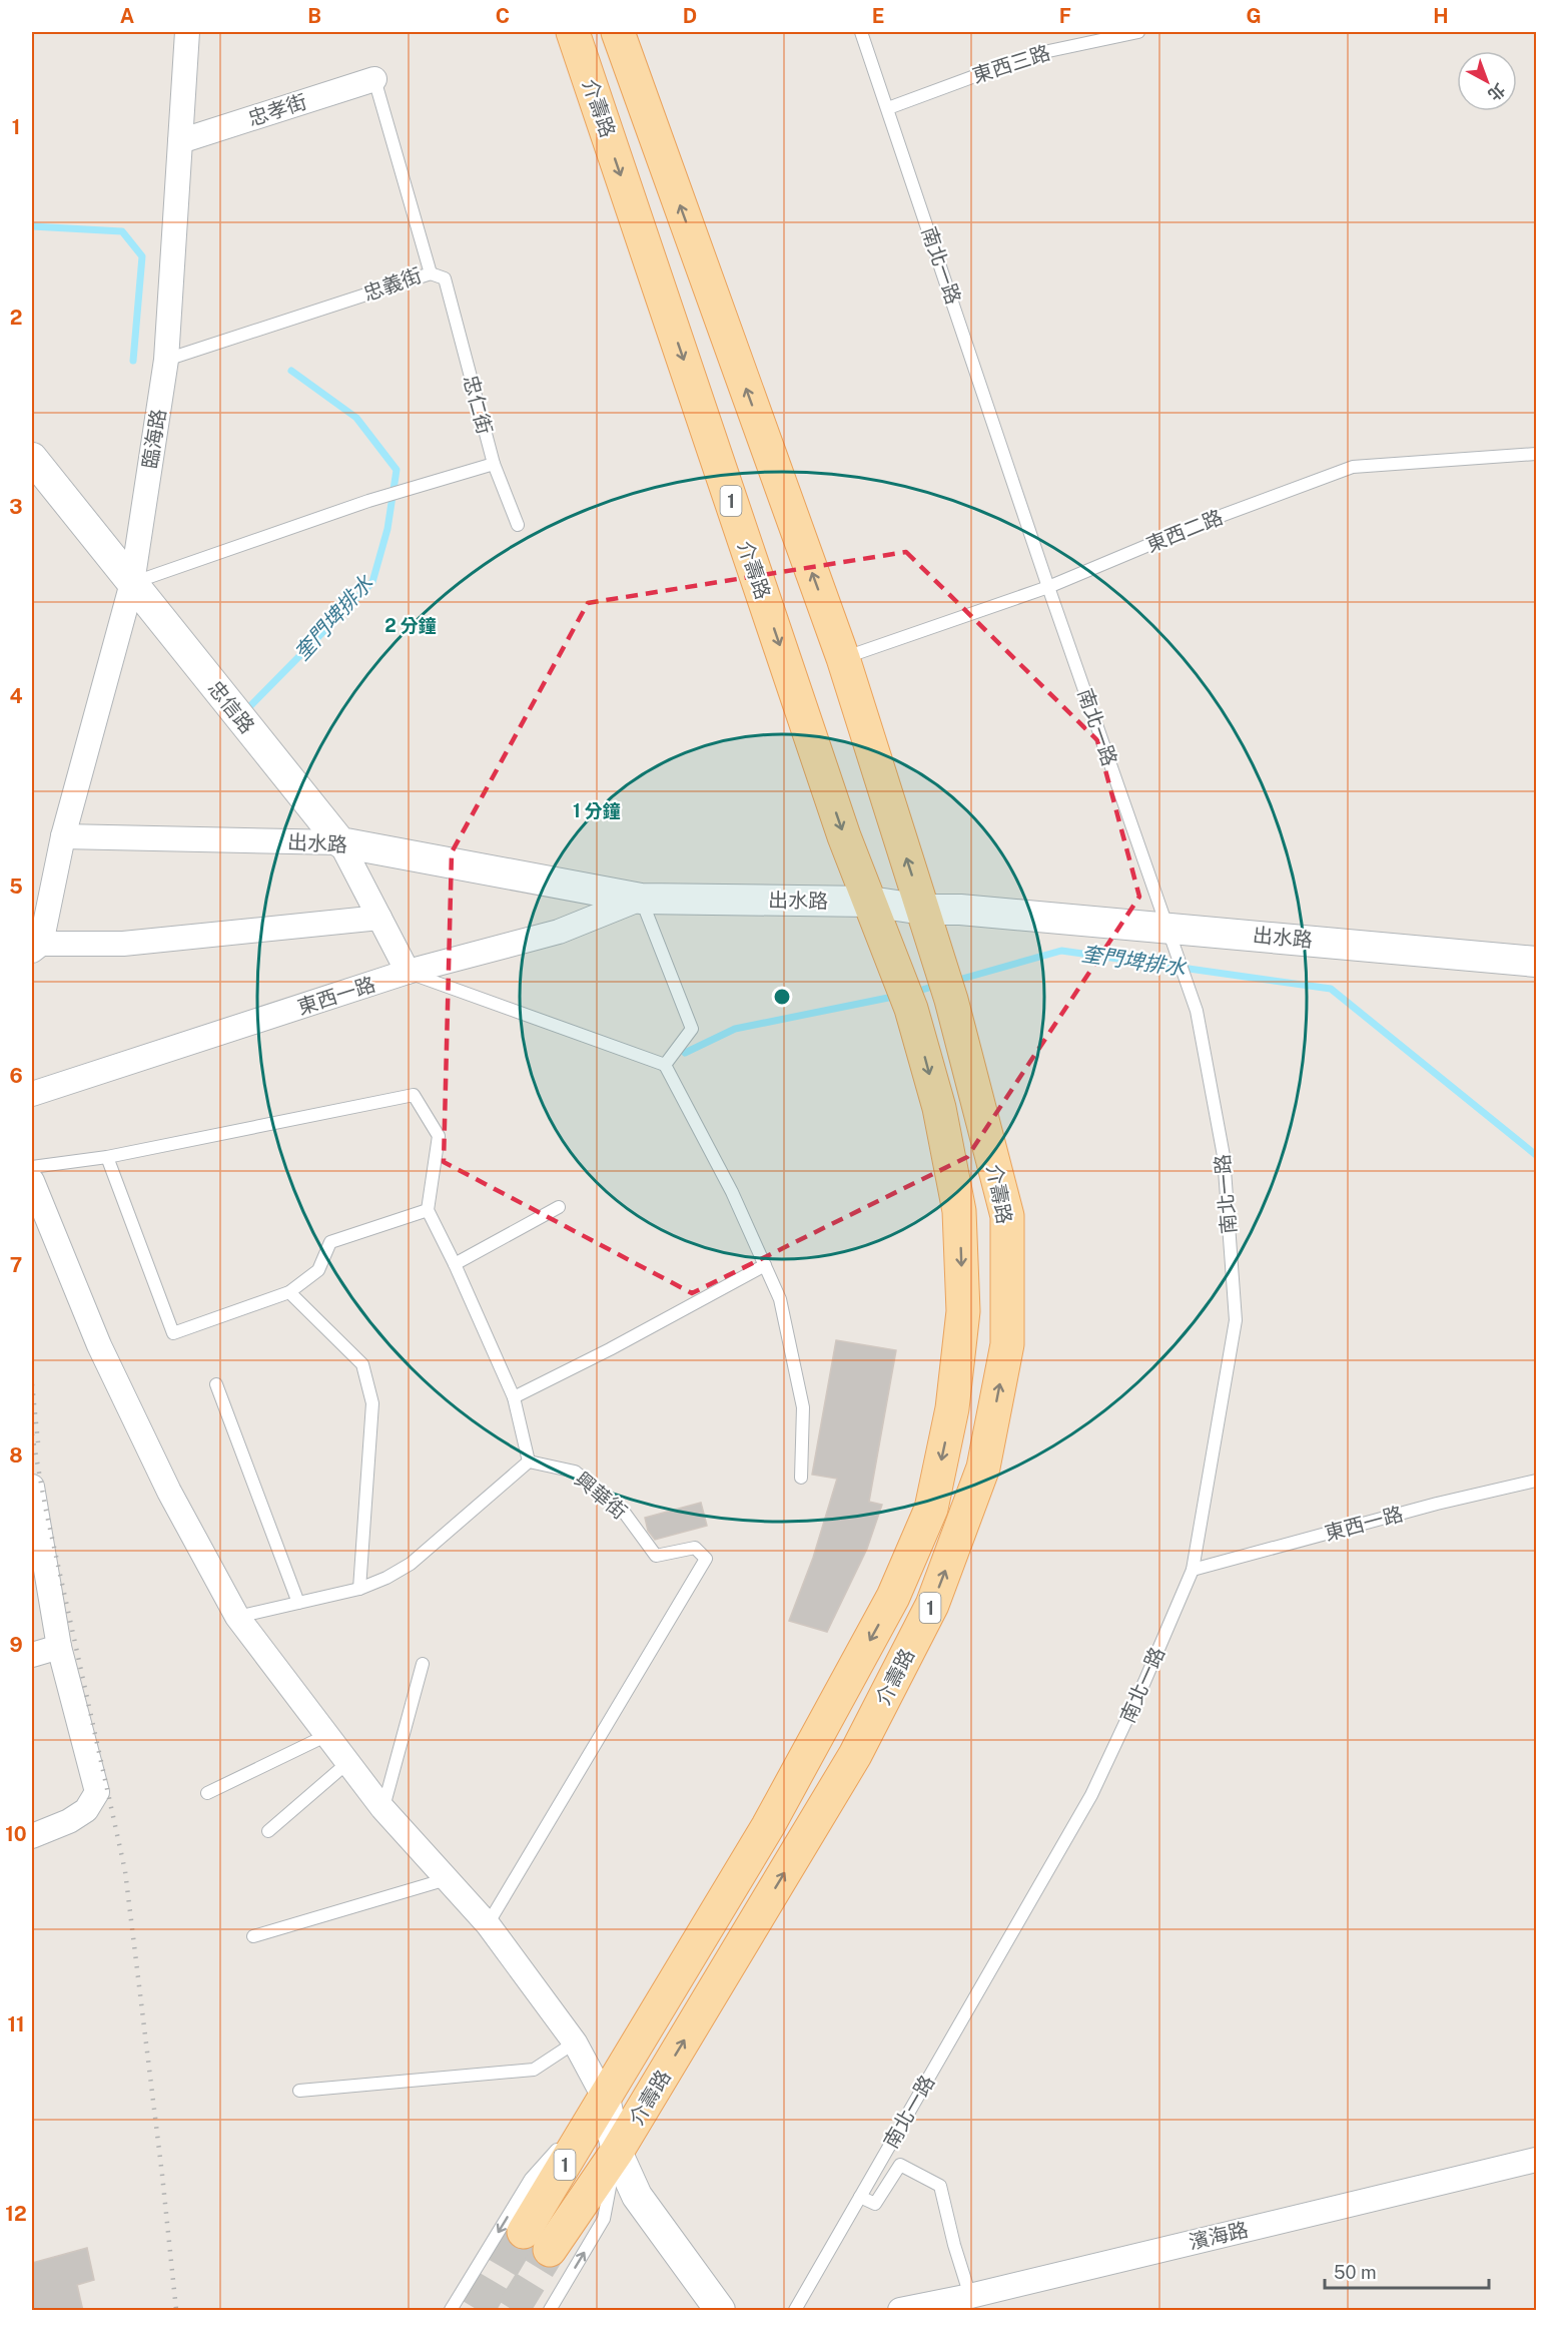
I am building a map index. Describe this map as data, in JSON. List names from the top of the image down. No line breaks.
{"streets":{"main road":["介壽路","1"],"street":["忠孝街","臨海路","忠信路","出水路","東西一路","濱海路"],"lane":["東西三路","南北一路","忠義街","忠仁街","東西二路","興華街"]},"crossings":[["東西三路","南北一路"],["介壽路","1"],["介壽路","出水路"],["忠孝街","忠義街"],["忠孝街","臨海路"],["南北一路","東西二路"],["南北一路","出水路"],["南北一路","東西一路"],["忠義街","忠仁街"],["忠義街","臨海路"],["臨海路","忠信路"],["臨海路","出水路"],["1","東西二路"],["1","出水路"],["忠信路","出水路"],["忠信路","東西一路"],["出水路","東西一路"]],"water":["奎門埤排水"],"scale_bar":"50 m","north":"bottom right","grid":{"columns":["A","B","C","D","E","F","G","H"],"rows":["1","2","3","4","5","6","7","8","9","10","11","12"]},"rings":["2 分鐘","1 分鐘"]}
